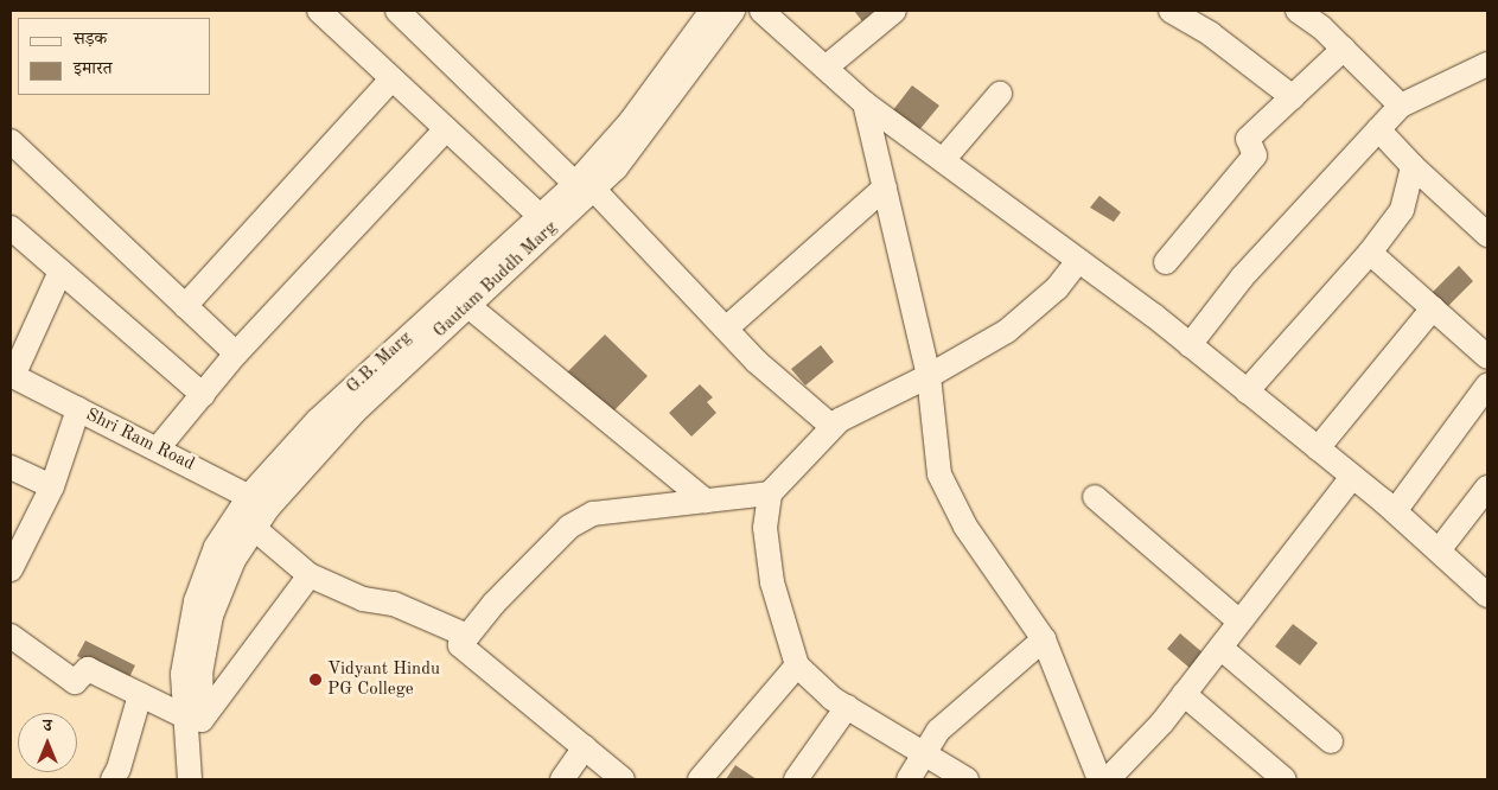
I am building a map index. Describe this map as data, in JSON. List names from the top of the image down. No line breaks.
{"streets":{"street":["Gautam Buddh Marg","G.B. Marg","Shri Ram Road"]},"crossings":[["Gautam Buddh Marg","G.B. Marg"],["Gautam Buddh Marg","Shri Ram Road"],["G.B. Marg","Shri Ram Road"]],"places":["Vidyant Hindu PG College"],"legend":["सड़क","इमारत"],"north":"top"}
